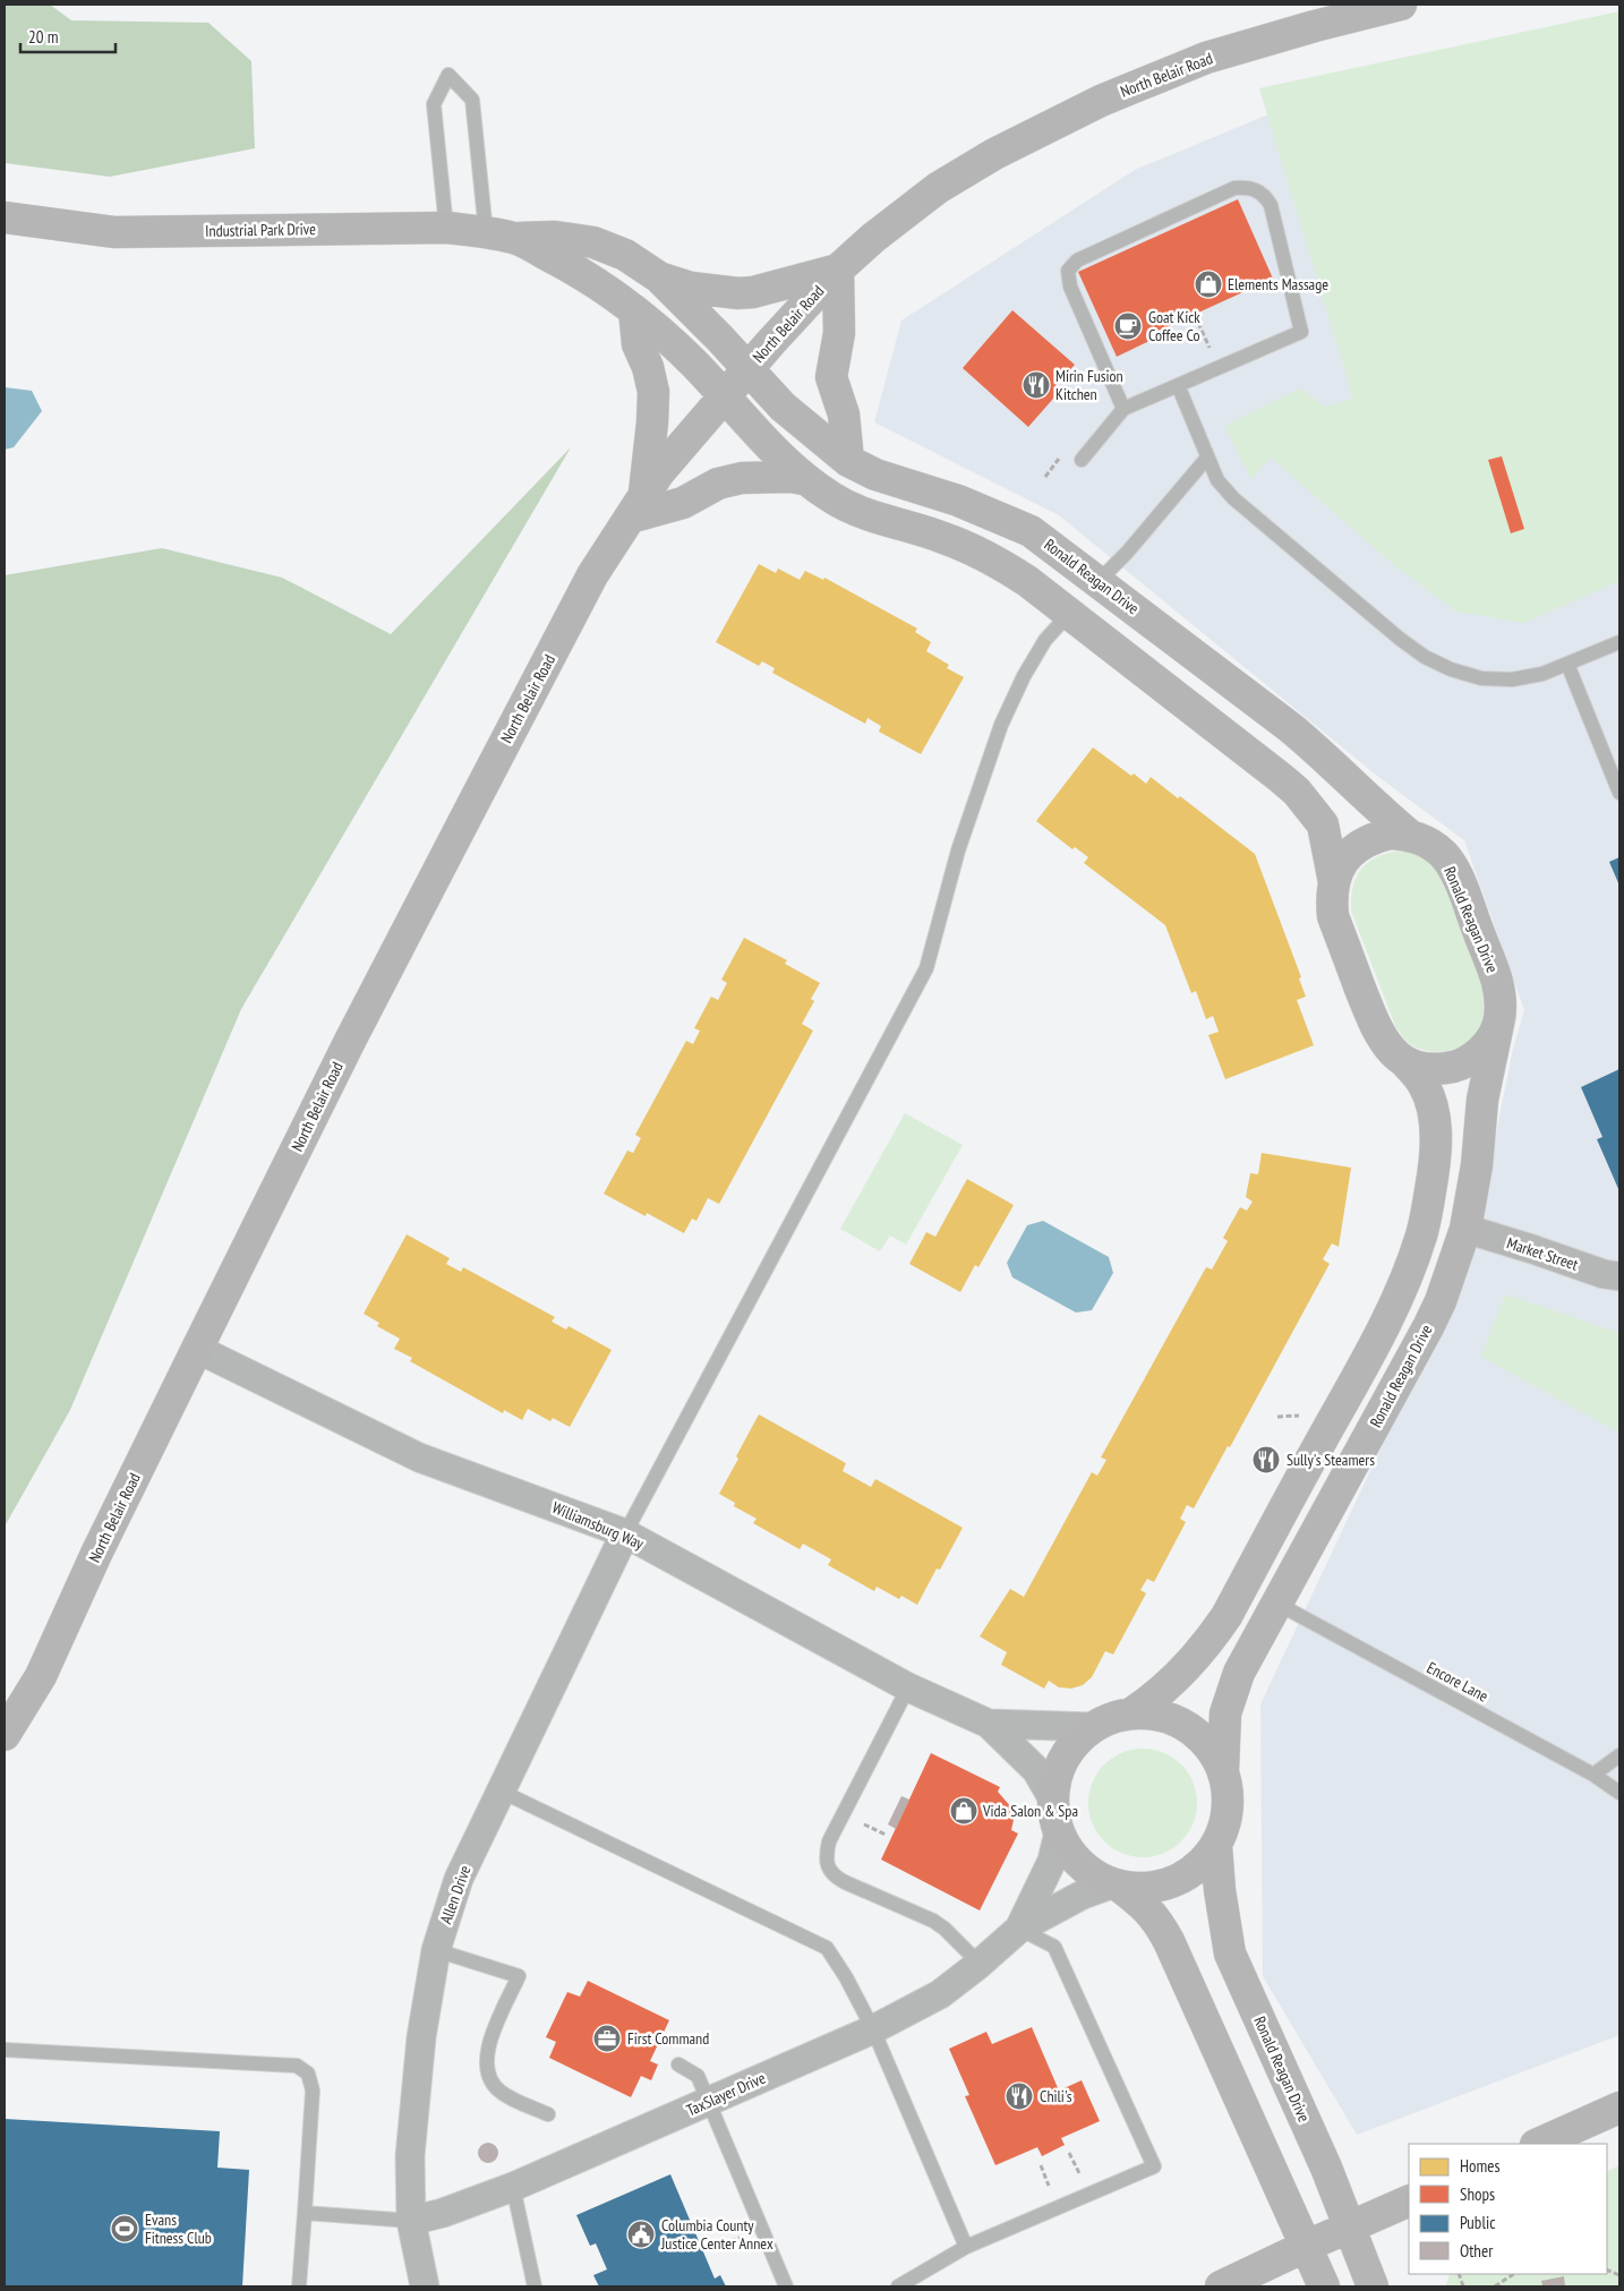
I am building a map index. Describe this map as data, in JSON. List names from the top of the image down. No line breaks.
{"streets":{"street":["North Belair Road","Industrial Park Drive","Ronald Reagan Drive","Market Street","Williamsburg Way","Allen Drive","TaxSlayer Drive"],"lane":["Encore Lane"]},"crossings":[["North Belair Road","Industrial Park Drive"],["North Belair Road","Ronald Reagan Drive"],["North Belair Road","Williamsburg Way"],["Industrial Park Drive","Ronald Reagan Drive"],["Ronald Reagan Drive","Market Street"],["Ronald Reagan Drive","Williamsburg Way"],["Ronald Reagan Drive","Encore Lane"],["Ronald Reagan Drive","TaxSlayer Drive"],["Williamsburg Way","Allen Drive"],["Williamsburg Way","TaxSlayer Drive"],["Allen Drive","TaxSlayer Drive"]],"places":{"shop":["Elements Massage","Vida Salon & Spa"],"cafe":["Goat Kick Coffee Co"],"restaurant":["Mirin Fusion Kitchen","Sully's Steamers","Chili's"],"office":["First Command"],"sports":["Evans Fitness Club"],"public building":["Columbia County Justice Center Annex"]},"legend":["Homes","Shops","Public","Other"],"scale_bar":"20 m"}
